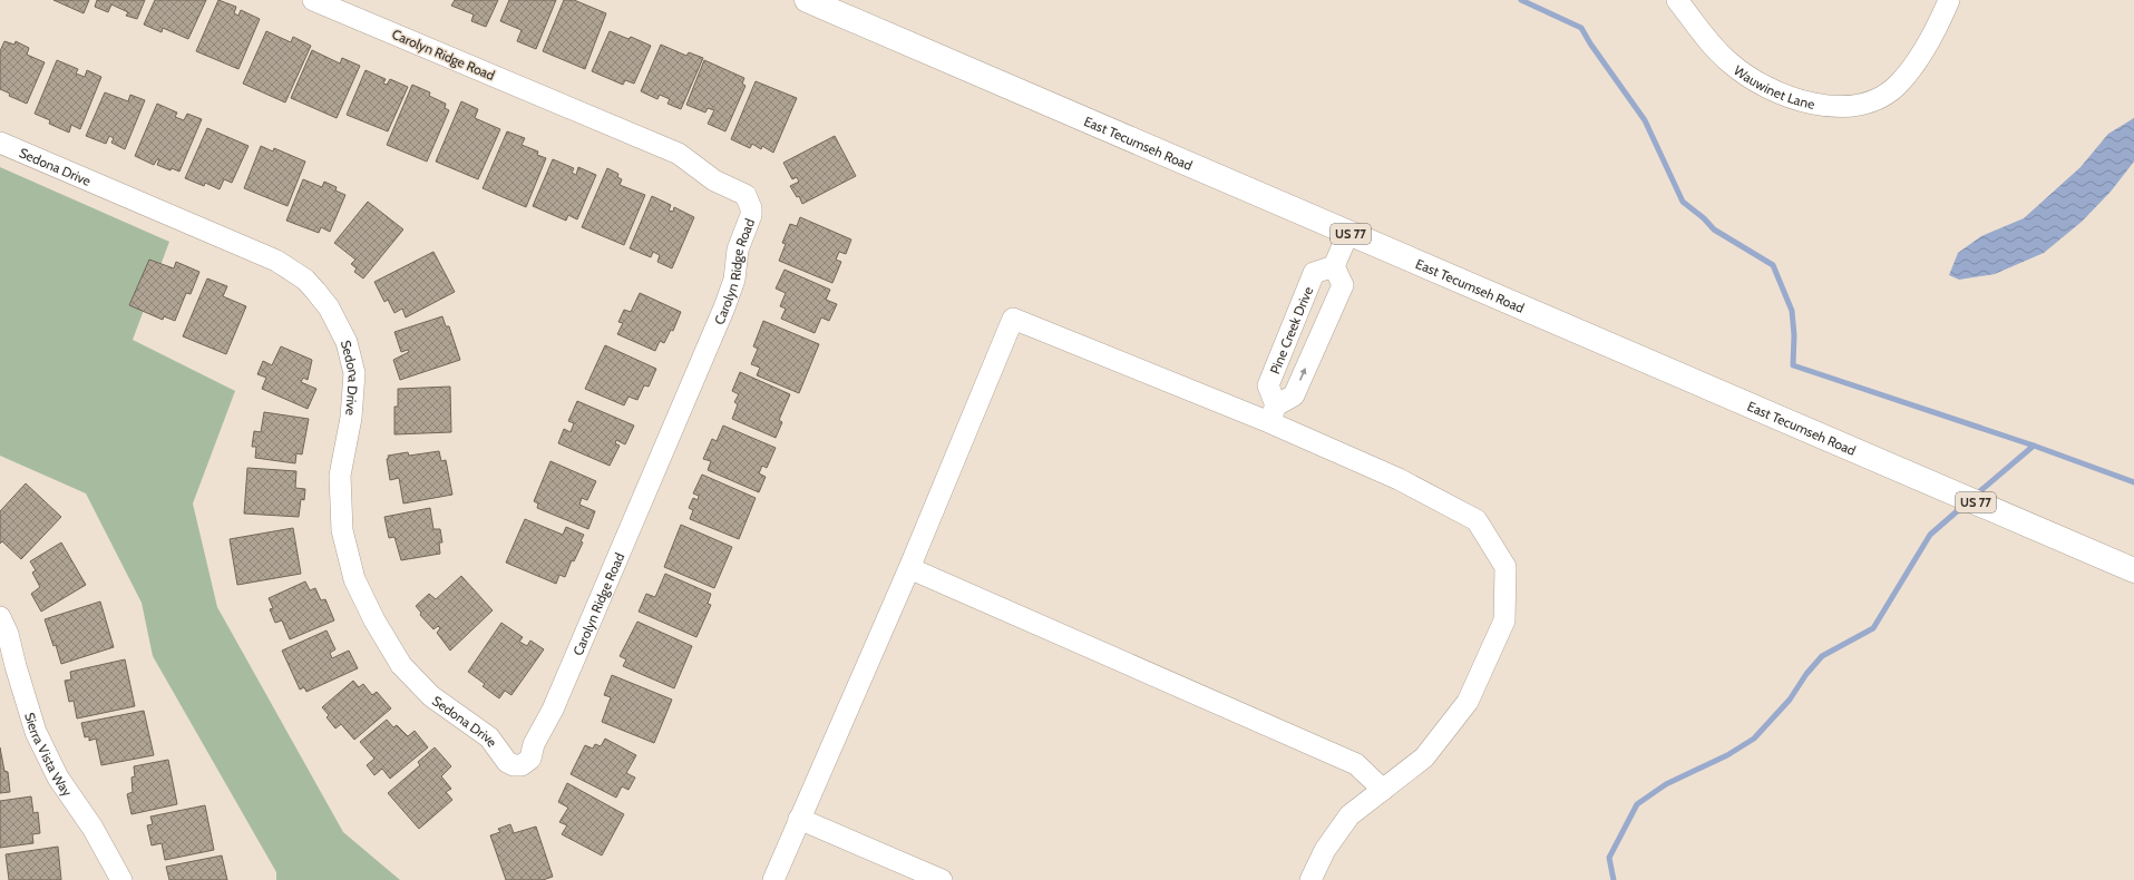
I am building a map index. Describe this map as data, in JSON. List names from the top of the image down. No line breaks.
{"streets":{"main road":["East Tecumseh Road","US 77"],"street":["Carolyn Ridge Road","Wauwinet Lane","Sedona Drive","Pine Creek Drive","Sierra Vista Way"]},"crossings":[["Carolyn Ridge Road","Sedona Drive"]]}
